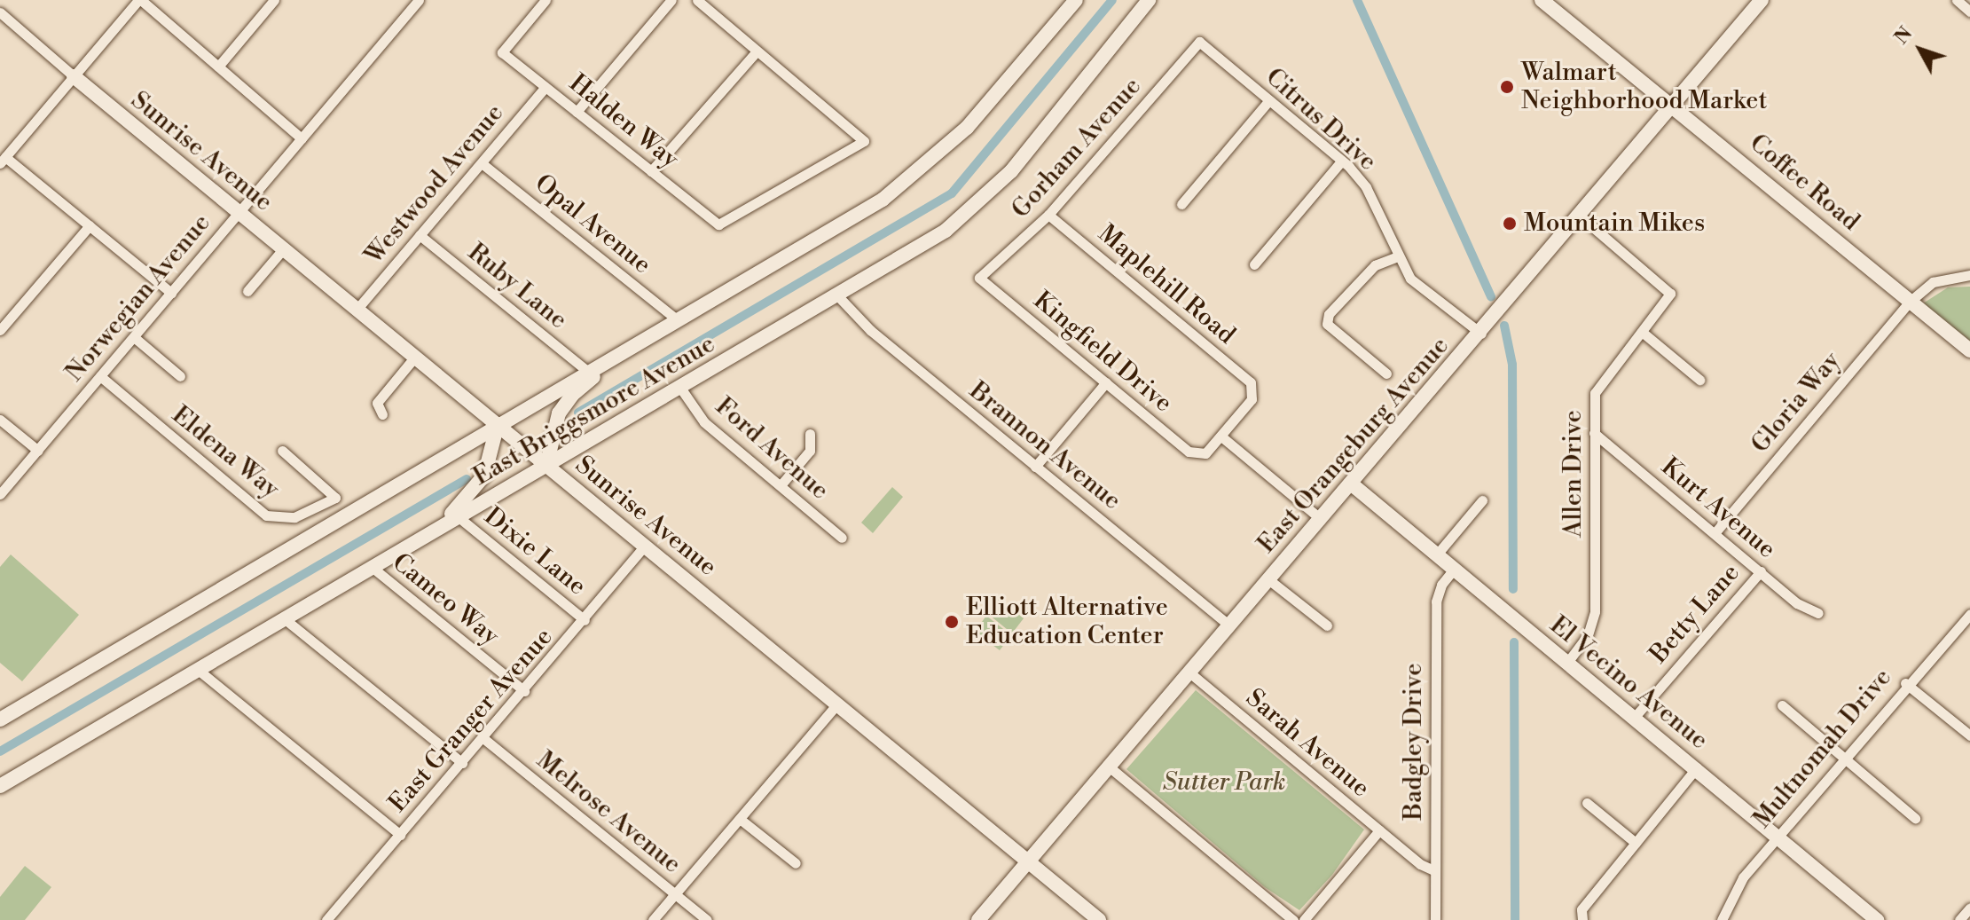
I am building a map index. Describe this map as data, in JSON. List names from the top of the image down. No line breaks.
{"streets":{"main road":["Sunrise Avenue","Coffee Road","East Briggsmore Avenue","East Orangeburg Avenue","El Vecino Avenue"],"street":["Citrus Drive","Halden Way","Gorham Avenue","Westwood Avenue","Opal Avenue","Maplehill Road","Ruby Lane","Norwegian Avenue","Kingfield Drive","Gloria Way","Brannon Avenue","Ford Avenue","Eldena Way","Allen Drive","Kurt Avenue","Dixie Lane","Cameo Way","Betty Lane","East Granger Avenue","Badgley Drive","Sarah Avenue","Multnomah Drive","Melrose Avenue"]},"crossings":[["Citrus Drive","Gorham Avenue"],["Citrus Drive","East Orangeburg Avenue"],["Halden Way","Westwood Avenue"],["Gorham Avenue","Maplehill Road"],["Gorham Avenue","Kingfield Drive"],["Sunrise Avenue","Westwood Avenue"],["Sunrise Avenue","Norwegian Avenue"],["Sunrise Avenue","East Briggsmore Avenue"],["Sunrise Avenue","East Orangeburg Avenue"],["Sunrise Avenue","East Granger Avenue"],["Coffee Road","Gloria Way"],["Coffee Road","East Orangeburg Avenue"],["Westwood Avenue","Opal Avenue"],["Westwood Avenue","Ruby Lane"],["Opal Avenue","East Briggsmore Avenue"],["Maplehill Road","Kingfield Drive"],["Ruby Lane","East Briggsmore Avenue"],["Norwegian Avenue","Eldena Way"],["Gloria Way","Kurt Avenue"],["East Briggsmore Avenue","Brannon Avenue"],["East Briggsmore Avenue","Ford Avenue"],["East Briggsmore Avenue","Dixie Lane"],["East Briggsmore Avenue","Cameo Way"],["East Orangeburg Avenue","Brannon Avenue"],["East Orangeburg Avenue","Allen Drive"],["East Orangeburg Avenue","El Vecino Avenue"],["East Orangeburg Avenue","Sarah Avenue"],["Allen Drive","Kurt Avenue"],["Allen Drive","El Vecino Avenue"],["Kurt Avenue","Betty Lane"],["Dixie Lane","East Granger Avenue"],["Cameo Way","East Granger Avenue"],["Betty Lane","El Vecino Avenue"],["El Vecino Avenue","Badgley Drive"],["El Vecino Avenue","Multnomah Drive"],["East Granger Avenue","Melrose Avenue"],["Badgley Drive","Sarah Avenue"]],"parks":["Sutter Park"],"places":["Walmart Neighborhood Market","Mountain Mikes","Elliott Alternative Education Center"],"north":"top left"}
